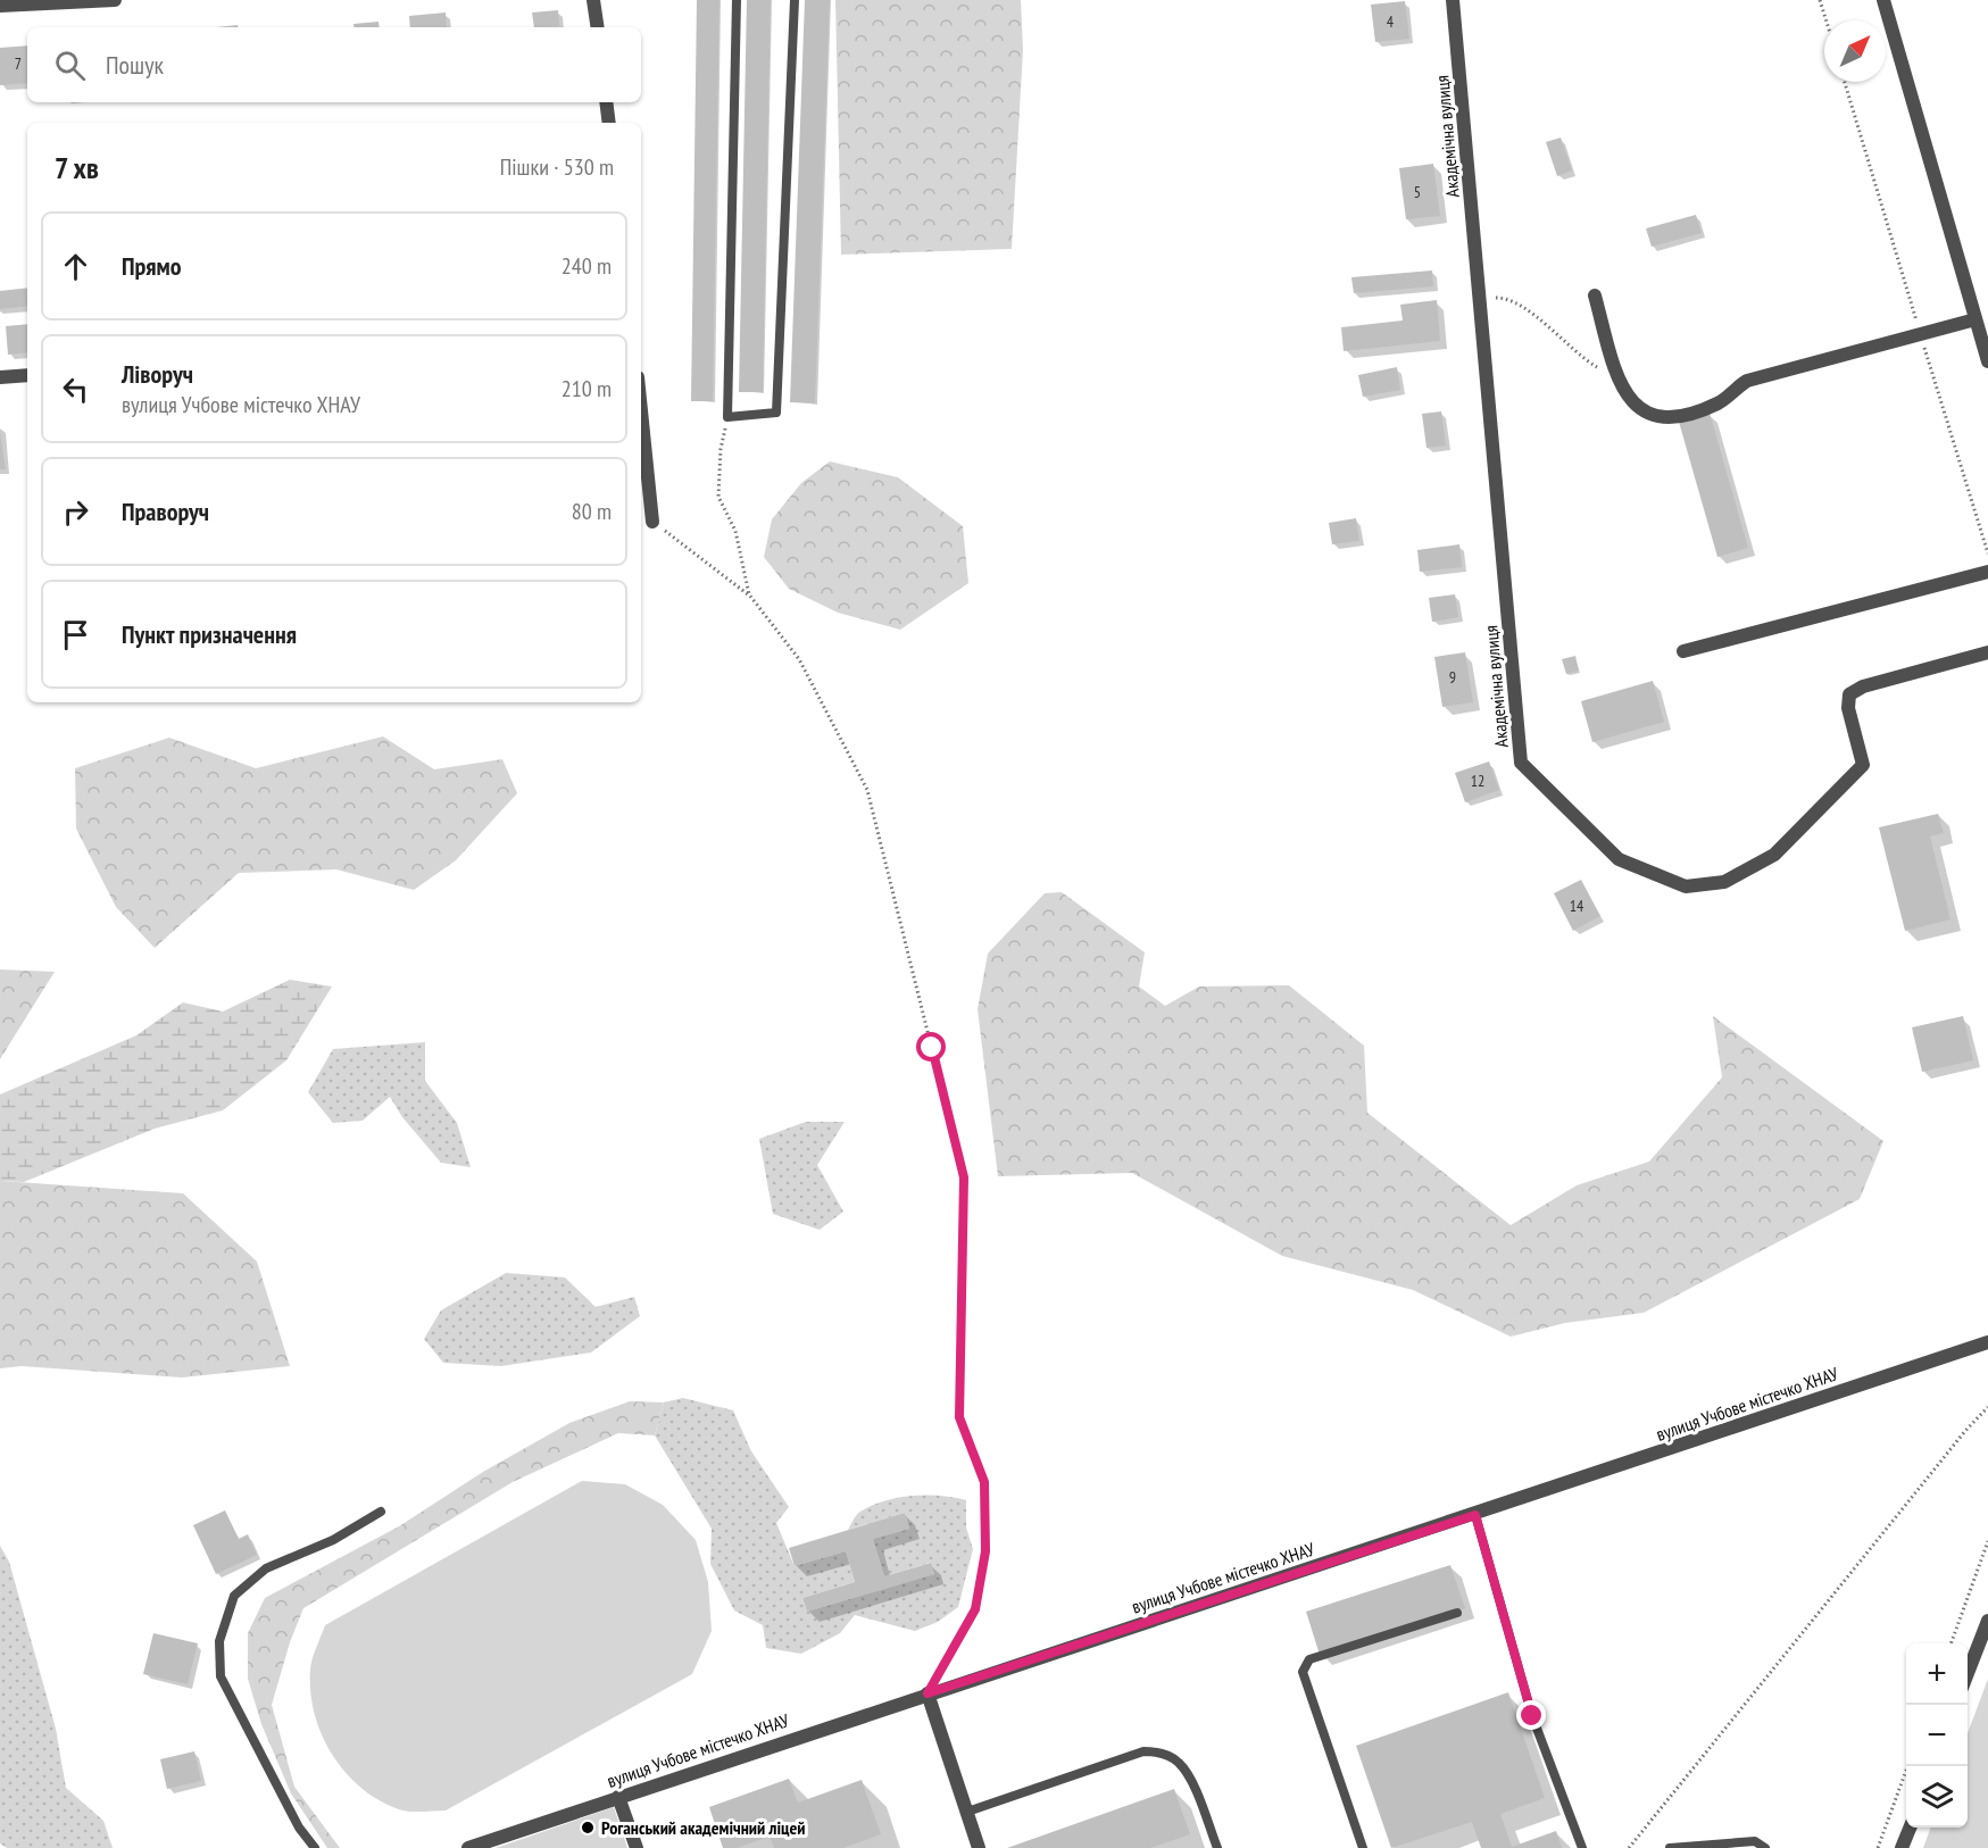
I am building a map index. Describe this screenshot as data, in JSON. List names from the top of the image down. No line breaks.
{"streets":{"street":["Академічна вулиця","вулиця Учбове містечко ХНАУ"]},"places":["Роганський академічний ліцей"],"house_numbers":["4","7","5","9","12","14"],"north":"top right","page":{"search":"Пошук","heading":["7 хв","Пішки · 530 m"],"list":[["Прямо","240 m"],["Ліворуч","вулиця Учбове містечко ХНАУ","210 m"],["Праворуч","80 m"],"Пункт призначення"],"map_buttons":["+","−"]}}
